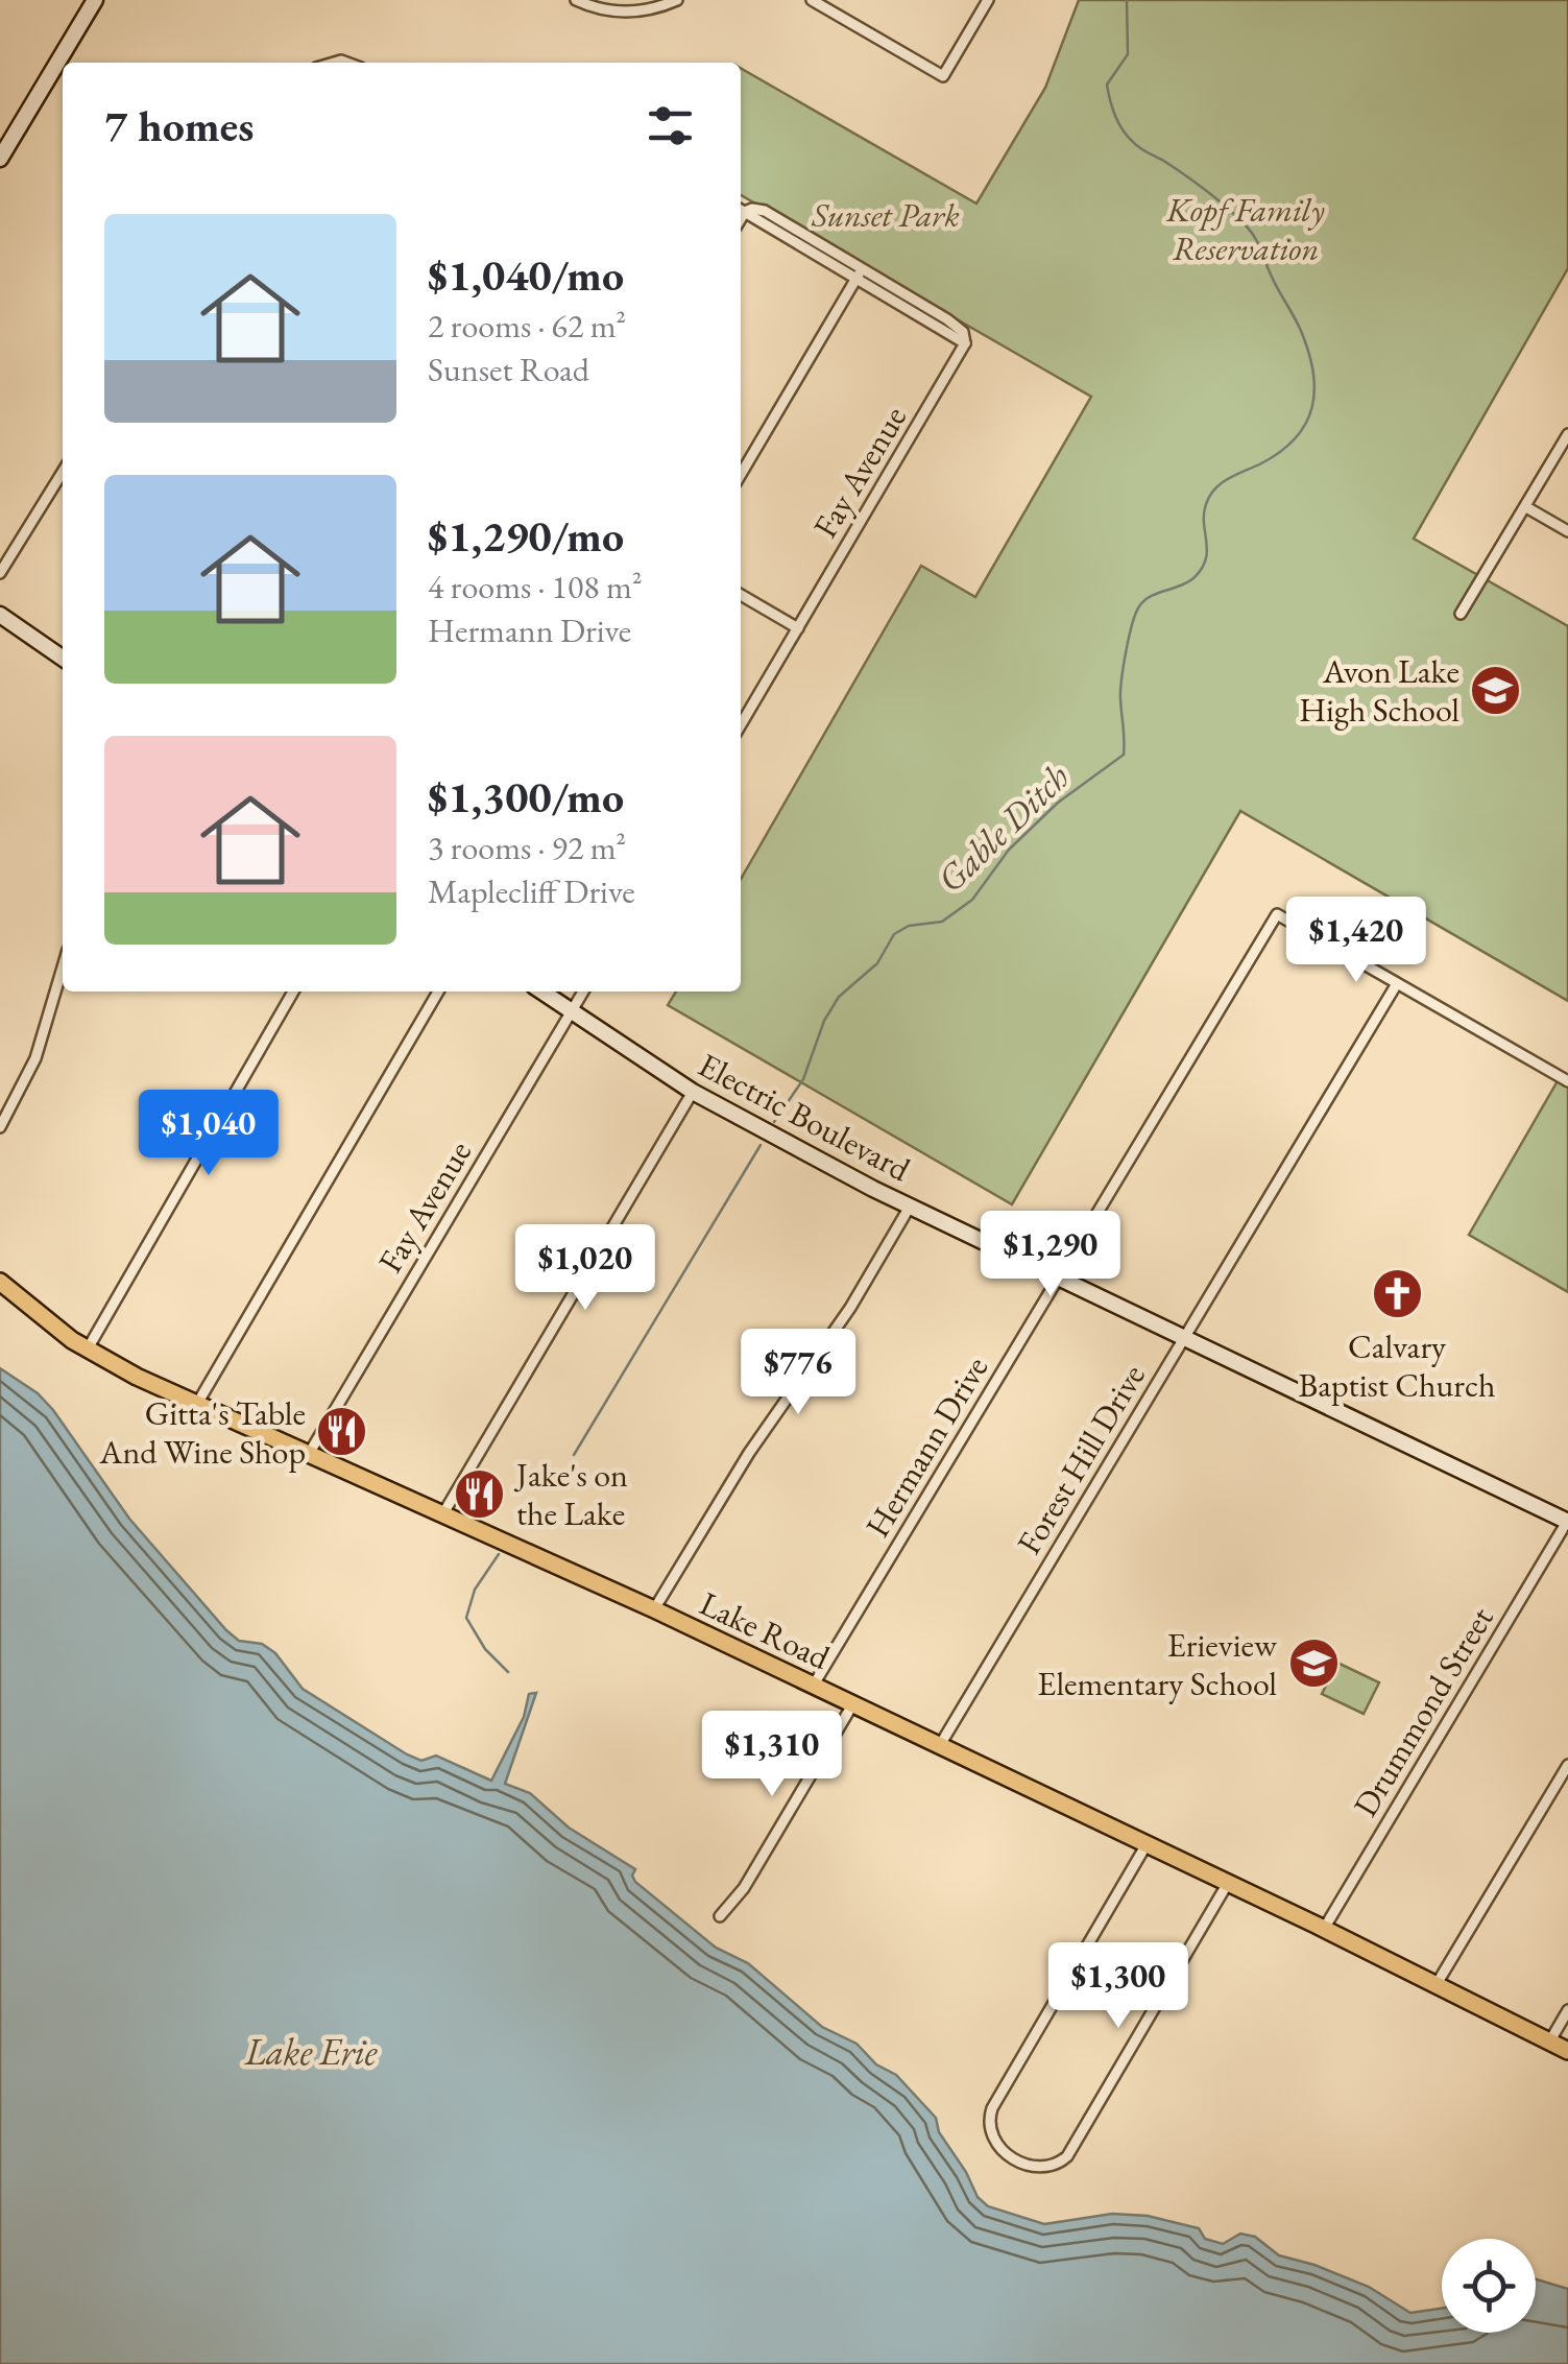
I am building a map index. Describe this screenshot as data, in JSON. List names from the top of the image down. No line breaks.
{"streets":{"main road":["Lake Road"],"street":["Fay Avenue","Electric Boulevard","Hermann Drive","Forest Hill Drive","Drummond Street"]},"crossings":[["Fay Avenue","Electric Boulevard"],["Fay Avenue","Lake Road"],["Electric Boulevard","Hermann Drive"],["Electric Boulevard","Forest Hill Drive"],["Electric Boulevard","Drummond Street"],["Hermann Drive","Forest Hill Drive"],["Hermann Drive","Lake Road"],["Forest Hill Drive","Lake Road"],["Lake Road","Drummond Street"]],"water":["Gable Ditch","Lake Erie"],"parks":["Kopf Family Reservation","Sunset Park"],"places":{"school or university":["Avon Lake High School","Erieview Elementary School"],"church":["Calvary Baptist Church"],"restaurant":["Gitta's Table And Wine Shop","Jake's on the Lake"]},"page":{"heading":"7 homes","list":[{"name":"$1,040/mo","note":"2 rooms · 62 m² · Sunset Road"},{"name":"$1,290/mo","note":"4 rooms · 108 m² · Hermann Drive"},{"name":"$1,300/mo","note":"3 rooms · 92 m² · Maplecliff Drive"}],"price":["$1,420","$1,040","$1,290","$1,020","$776","$1,310","$1,300"]}}
